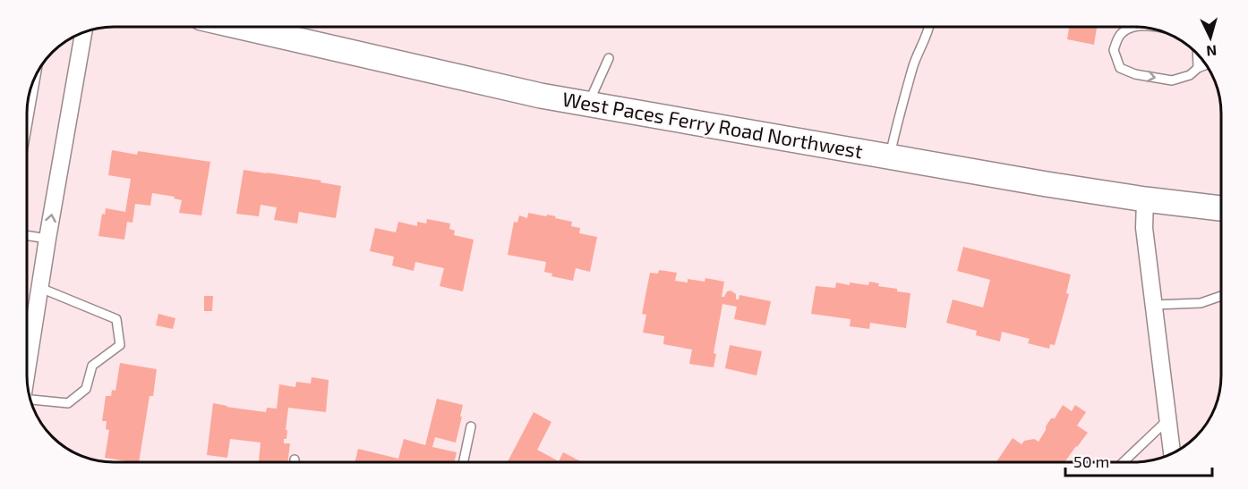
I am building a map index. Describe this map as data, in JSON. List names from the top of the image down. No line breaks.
{"streets":{"main road":["West Paces Ferry Road Northwest"]},"scale_bar":"50 m","north":"bottom"}
